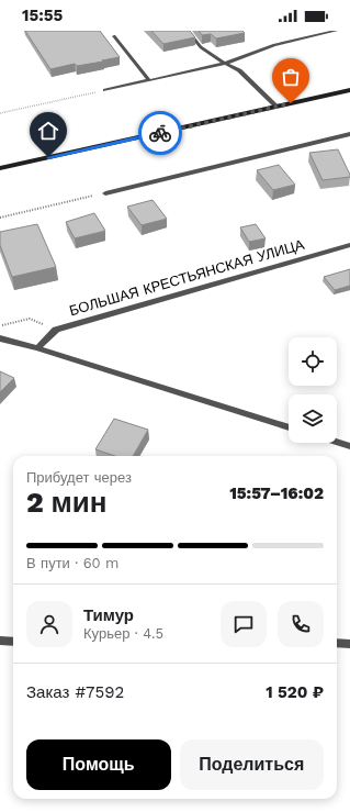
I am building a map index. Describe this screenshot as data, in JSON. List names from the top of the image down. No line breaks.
{"streets":{"street":["БОЛЬШАЯ КРЕСТЬЯНСКАЯ УЛИЦА"]},"page":{"status":"15:55","heading":["2 мин","Прибудет через","15:57–16:02"],"panel":["Тимур","Курьер · 4.5","Заказ #7592","1 520 ₽"],"bar":"В пути · 60 m","buttons":["Помощь","Поделиться"]}}
